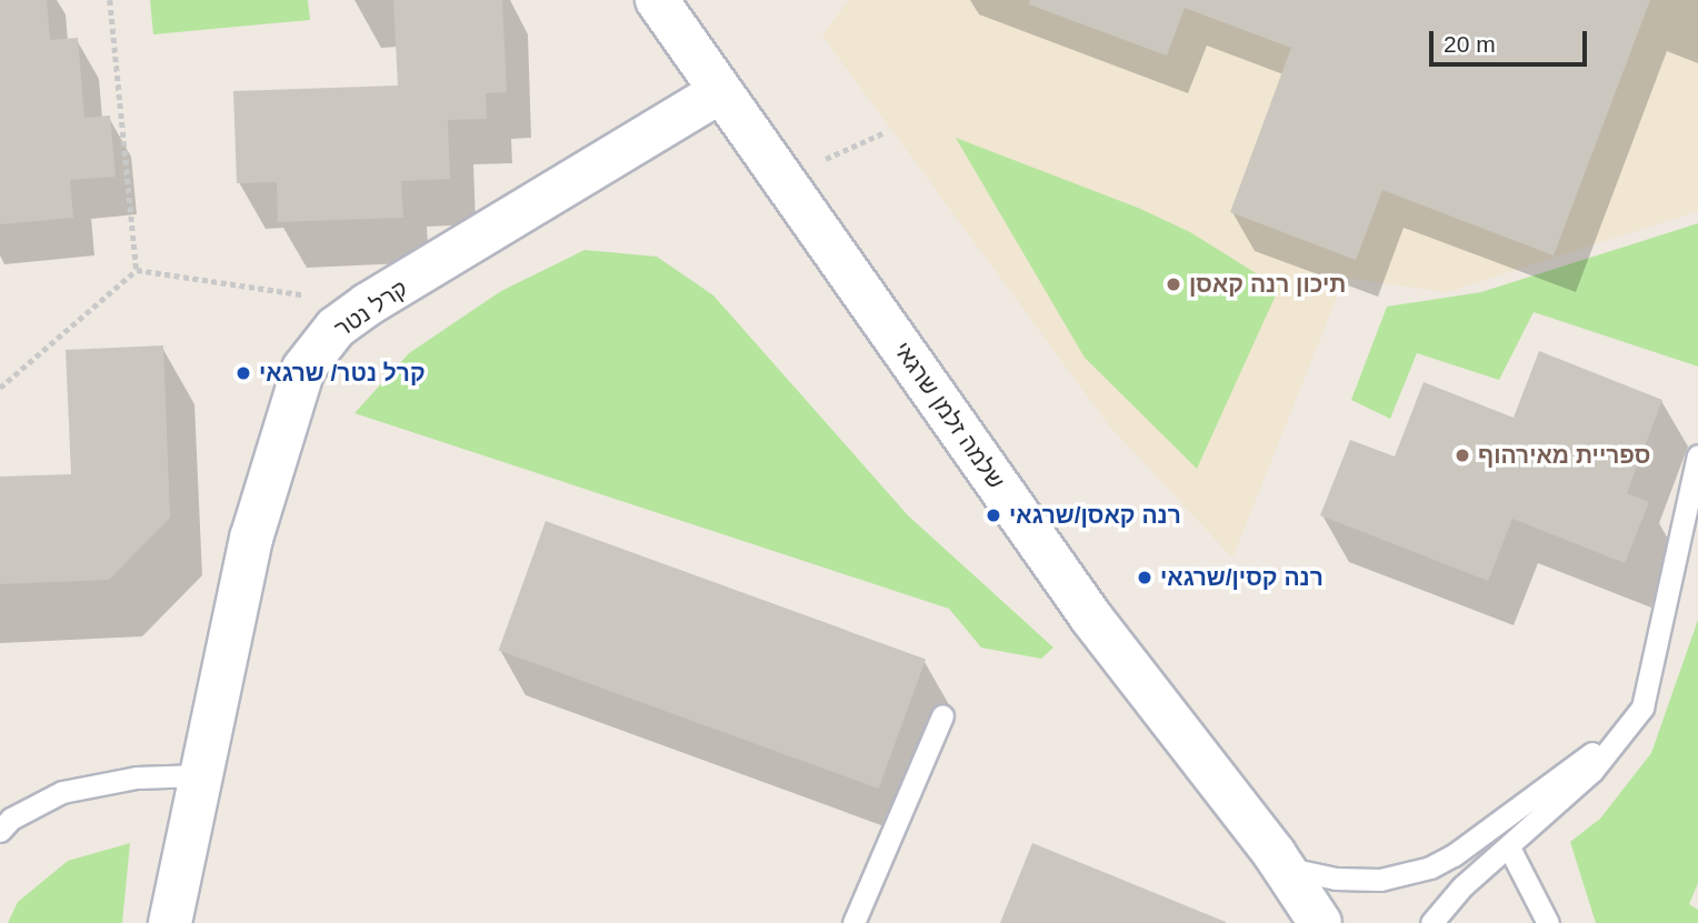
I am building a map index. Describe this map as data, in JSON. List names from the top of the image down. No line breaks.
{"streets":{"street":["קרל נטר","שלמה זלמן שרגאי"]},"crossings":[["קרל נטר","שלמה זלמן שרגאי"]],"places":["תיכון רנה קאסן","קרל נטר/ שרגאי","ספריית מאירהוף","רנה קאסן/שרגאי","רנה קסין/שרגאי"],"scale_bar":"20 m"}
